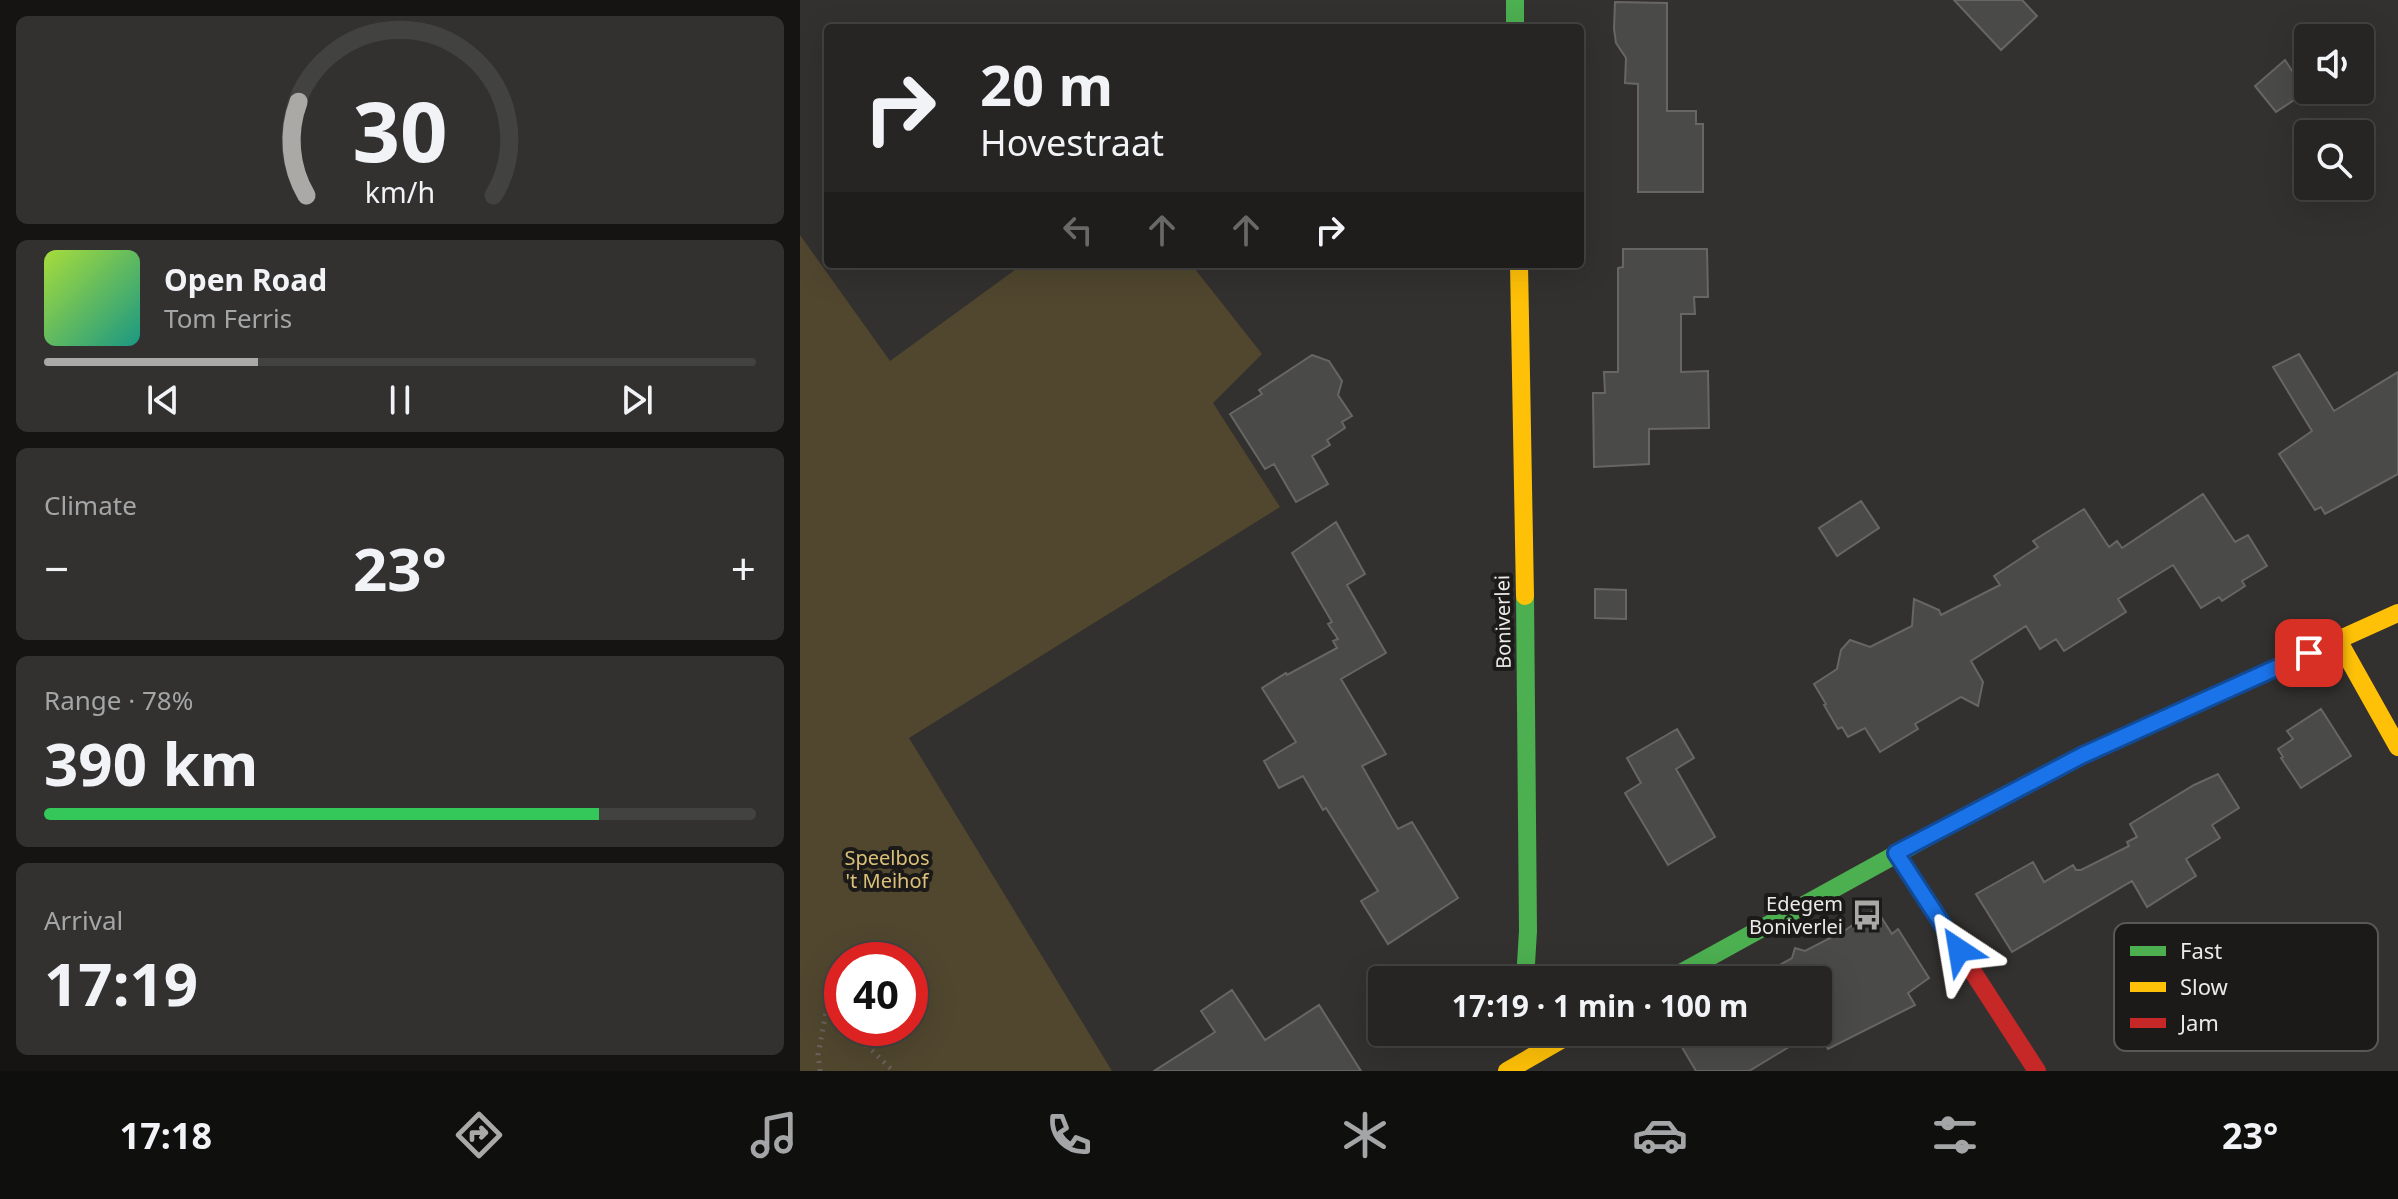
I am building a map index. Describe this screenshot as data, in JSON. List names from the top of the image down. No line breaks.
{"streets":{"street":["Boniverlei"]},"parks":["Speelbos 't Meihof"],"places":{"bus stop":["Edegem Boniverlei"]},"legend":["Fast","Slow","Jam"],"page":{"turn":["20 m","Hovestraat"],"song":["Open Road","Tom Ferris"],"tile":["Climate",["Range · 78%","390 km"],["Arrival","17:19"]],"heat":["−","23°","+"],"limit":"40","trip":"17:19 · 1 min · 100 m","tabs":["17:18","23°"],"gauge":["30","km/h"]}}
